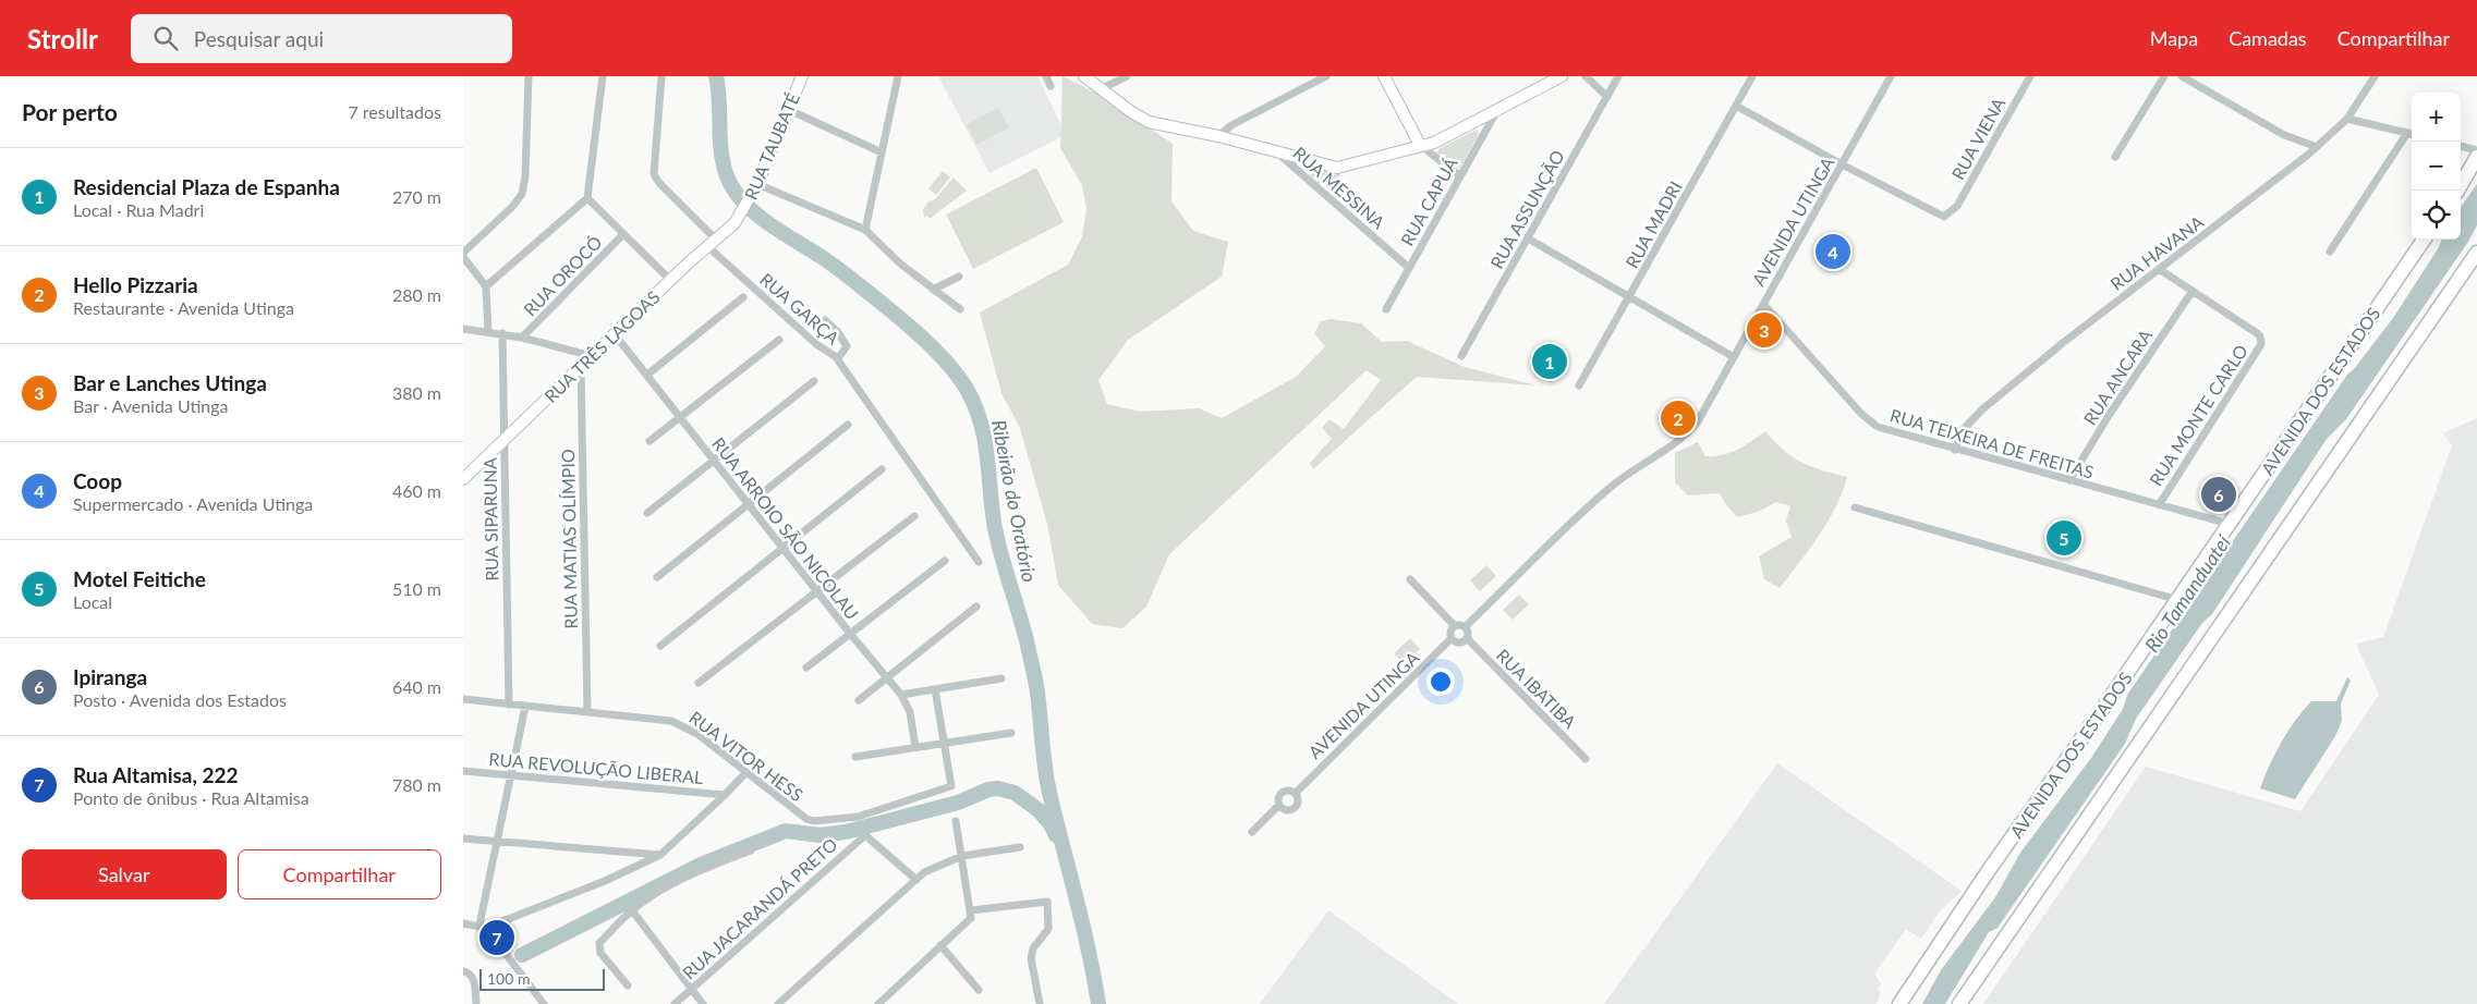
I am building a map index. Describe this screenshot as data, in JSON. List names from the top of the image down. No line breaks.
{"streets":{"highway":["AVENIDA DOS ESTADOS"],"street":["RUA VIENA","RUA TAUBATÉ","RUA MESSINA","RUA CAPUÁ","RUA ASSUNÇÃO","AVENIDA UTINGA","RUA MADRI","RUA HAVANA","RUA OROCÓ","RUA GARÇA","RUA TRÊS LAGOAS","RUA ANCARA","RUA MONTE CARLO","RUA TEIXEIRA DE FREITAS","RUA SIPARUNA","RUA ARROIO SÃO NICOLAU","RUA MATIAS OLÍMPIO","RUA IBATIBA","RUA VITOR HESS","RUA REVOLUÇÃO LIBERAL","RUA JACARANDÁ PRETO"]},"crossings":[["RUA VIENA","AVENIDA UTINGA"],["RUA TAUBATÉ","RUA TRÊS LAGOAS"],["RUA MESSINA","RUA CAPUÁ"],["AVENIDA UTINGA","RUA TEIXEIRA DE FREITAS"],["AVENIDA UTINGA","RUA IBATIBA"],["RUA HAVANA","RUA TEIXEIRA DE FREITAS"],["RUA GARÇA","RUA TRÊS LAGOAS"],["RUA TRÊS LAGOAS","RUA SIPARUNA"],["RUA TRÊS LAGOAS","RUA ARROIO SÃO NICOLAU"],["RUA TRÊS LAGOAS","RUA MATIAS OLÍMPIO"],["RUA ANCARA","RUA MONTE CARLO"],["RUA ANCARA","RUA TEIXEIRA DE FREITAS"],["AVENIDA DOS ESTADOS","RUA TEIXEIRA DE FREITAS"],["RUA MONTE CARLO","RUA TEIXEIRA DE FREITAS"],["RUA SIPARUNA","RUA VITOR HESS"],["RUA MATIAS OLÍMPIO","RUA VITOR HESS"]],"water":["Ribeirão do Oratório","Rio Tamanduateí"],"scale_bar":"100 m","page":{"header":"Strollr","search":"Pesquisar aqui","nav":["Mapa","Camadas","Compartilhar"],"heading":["Por perto","7 resultados"],"map_buttons":["+","−"],"list":[{"mark":"1","name":"Residencial Plaza de Espanha","note":"Local · Rua Madri","value":"270 m"},{"mark":"2","name":"Hello Pizzaria","note":"Restaurante · Avenida Utinga","value":"280 m"},{"mark":"3","name":"Bar e Lanches Utinga","note":"Bar · Avenida Utinga","value":"380 m"},{"mark":"4","name":"Coop","note":"Supermercado · Avenida Utinga","value":"460 m"},{"mark":"5","name":"Motel Feitiche","note":"Local","value":"510 m"},{"mark":"6","name":"Ipiranga","note":"Posto · Avenida dos Estados","value":"640 m"},{"mark":"7","name":"Rua Altamisa, 222","note":"Ponto de ônibus · Rua Altamisa","value":"780 m"}],"pins":["4","3","1","2","6","5","7"],"buttons":["Salvar","Compartilhar"],"scale":"100 m"}}
